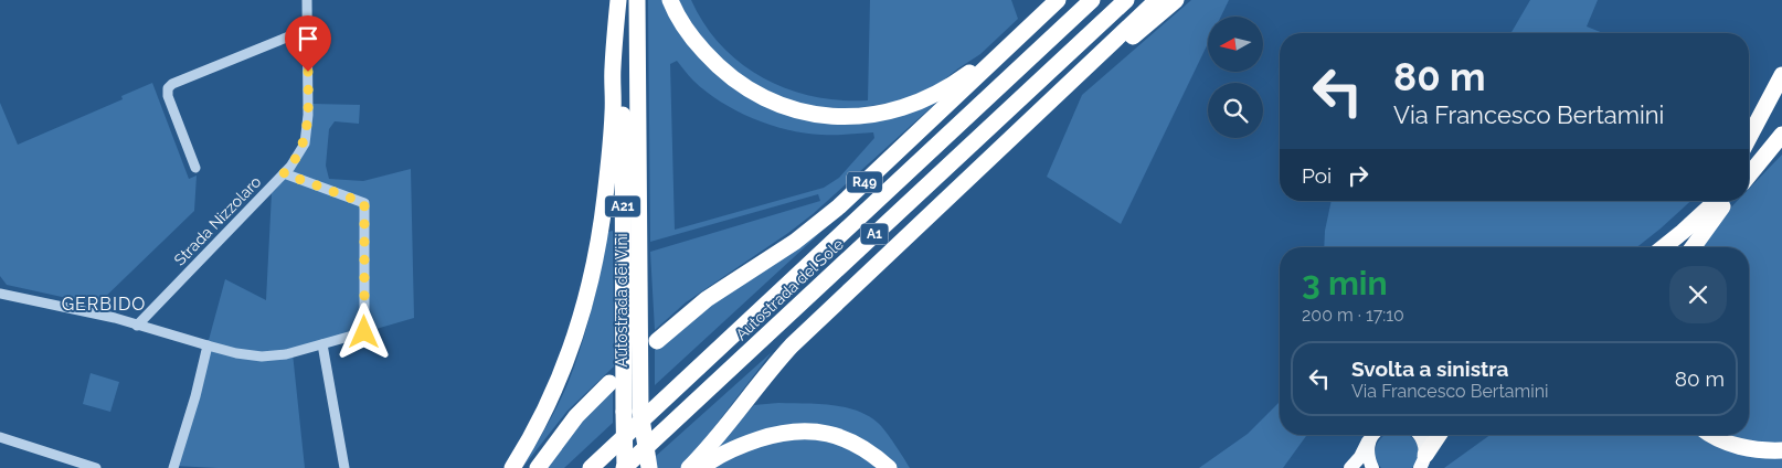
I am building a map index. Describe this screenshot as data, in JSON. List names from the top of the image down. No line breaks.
{"streets":{"highway":["R49","A21","A1","Autostrada del Sole","Autostrada dei Vini"],"street":["Strada Nizzolaro"]},"crossings":[["Autostrada del Sole","Autostrada dei Vini"]],"districts":["GERBIDO"],"north":"left","page":{"turn":["80 m","Via Francesco Bertamini"],"then":"Poi","heading":["3 min","200 m · 17:10"],"list":[{"name":"Svolta a sinistra","note":"Via Francesco Bertamini","value":"80 m"}]}}
